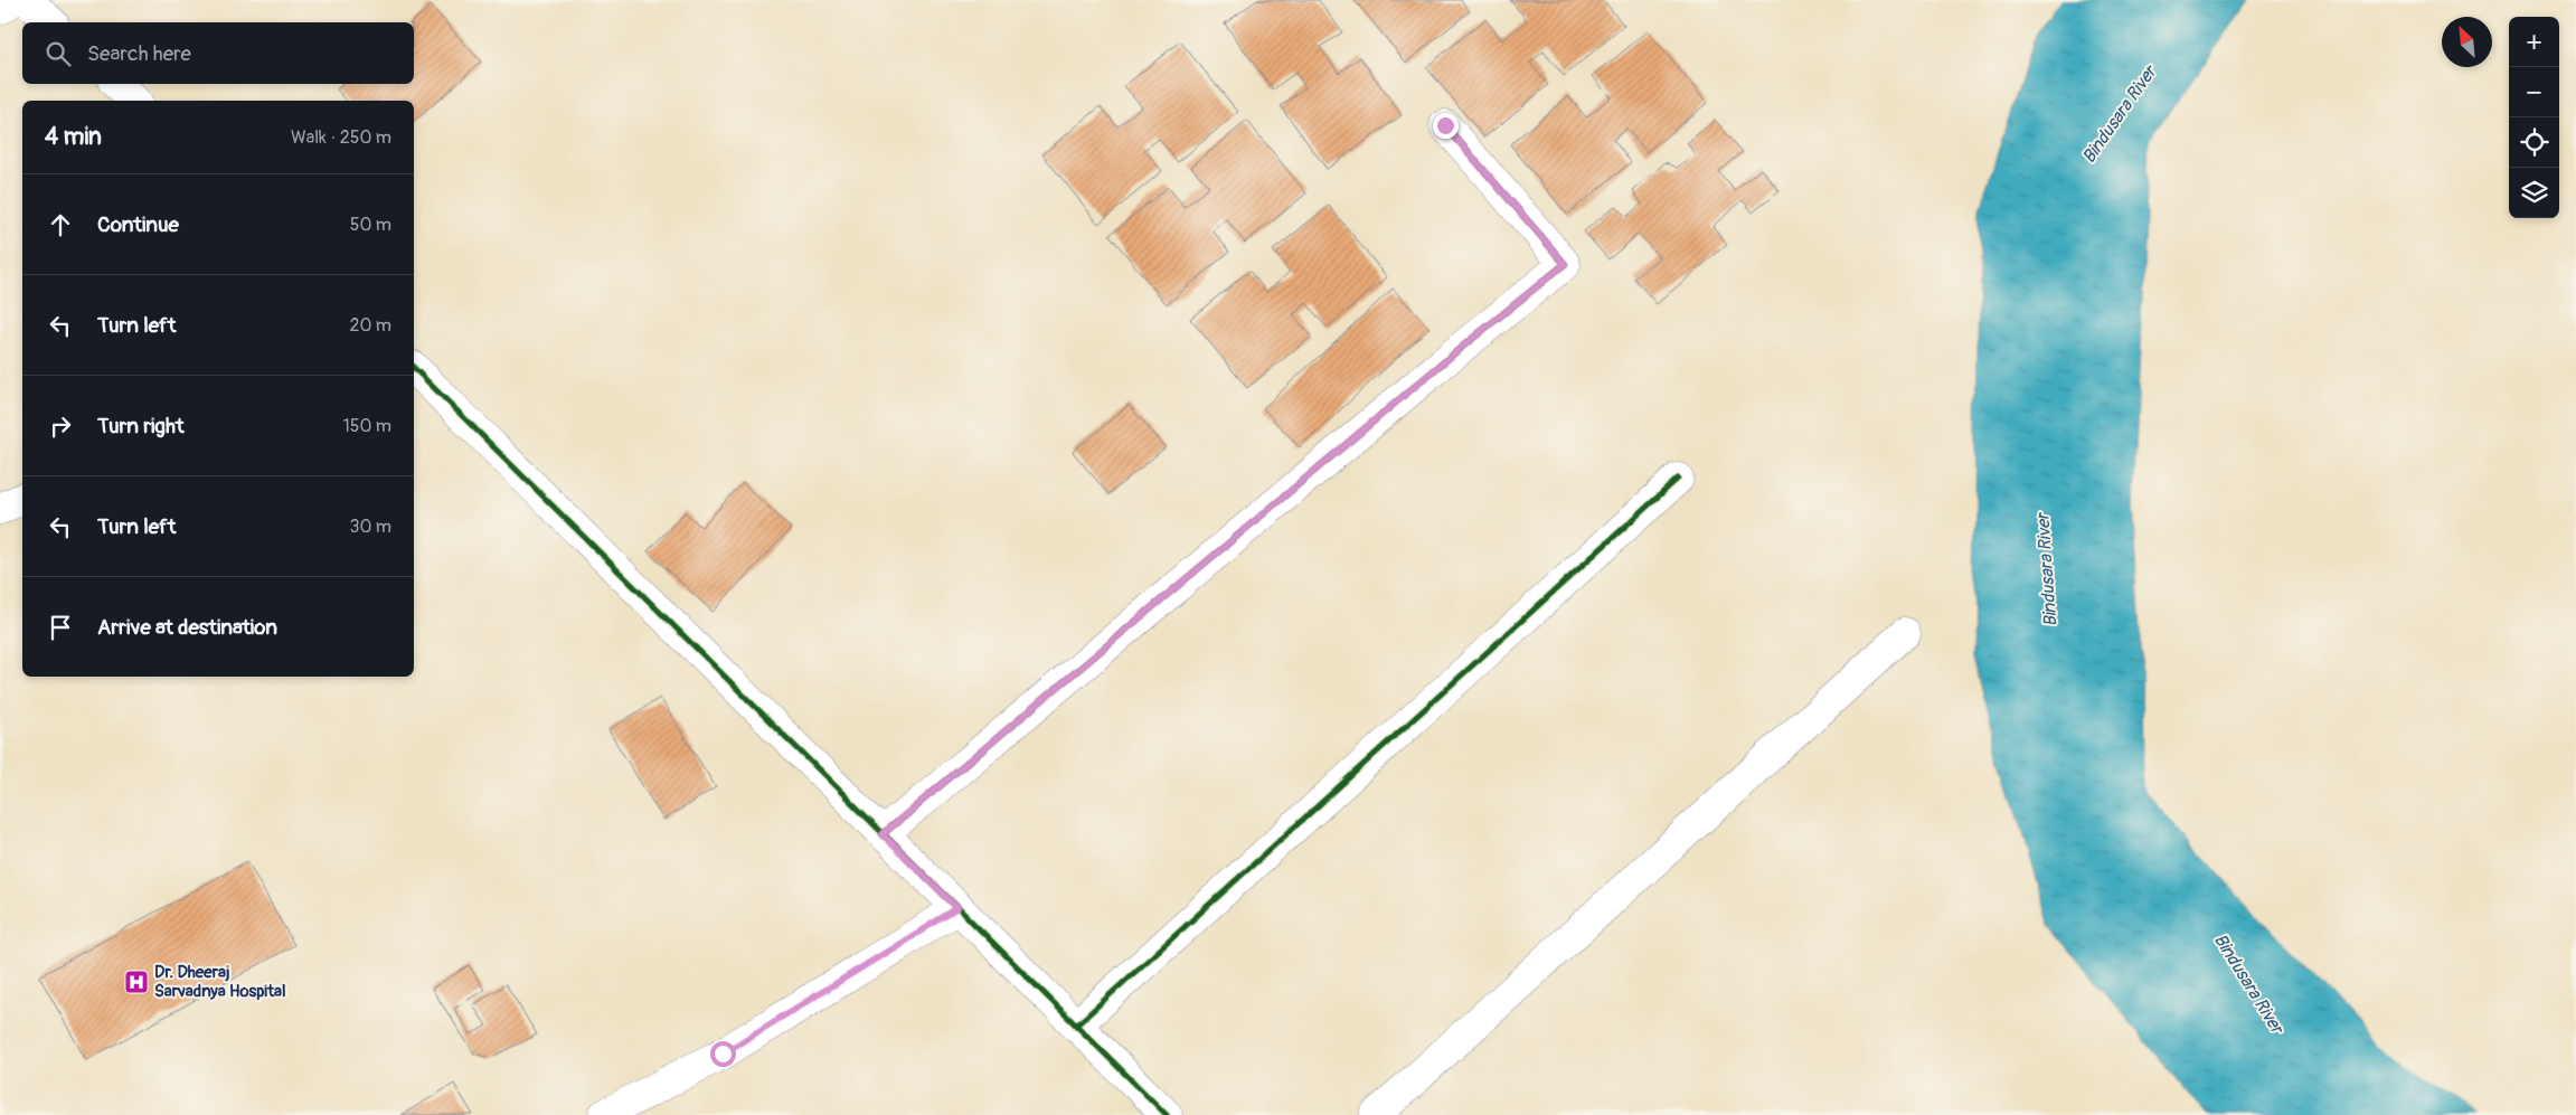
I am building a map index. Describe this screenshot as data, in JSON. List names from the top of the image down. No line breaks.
{"water":["Bindusara River"],"places":{"hospital":["Dr. Dheeraj Sarvadnya Hospital"]},"north":"top left","page":{"map_buttons":["+","−"],"search":"Search here","heading":["4 min","Walk · 250 m"],"list":[["Continue","50 m"],["Turn left","20 m"],["Turn right","150 m"],["Turn left","30 m"],"Arrive at destination"]}}
